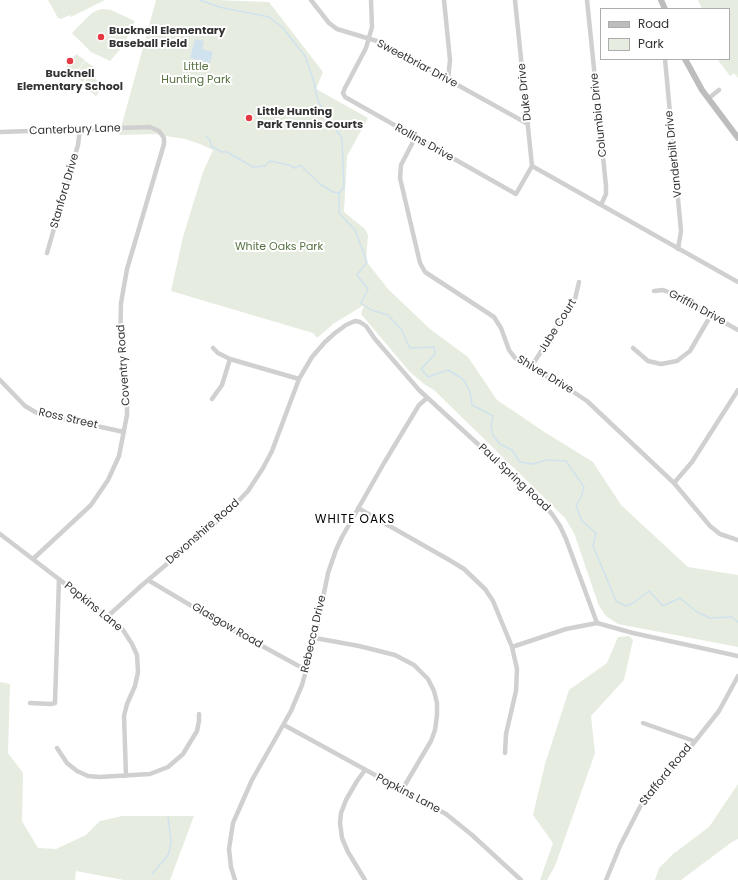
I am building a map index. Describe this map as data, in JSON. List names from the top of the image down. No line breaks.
{"streets":{"street":["Sweetbriar Drive","Duke Drive","Columbia Drive","Canterbury Lane","Rollins Drive","Vanderbilt Drive","Stanford Drive","Griffin Drive","Jube Court","Coventry Road","Shiver Drive","Ross Street","Paul Spring Road","Devonshire Road","Popkins Lane","Glasgow Road","Rebecca Drive","Stafford Road"]},"crossings":[["Sweetbriar Drive","Duke Drive"],["Sweetbriar Drive","Rollins Drive"],["Duke Drive","Rollins Drive"],["Canterbury Lane","Stanford Drive"],["Canterbury Lane","Coventry Road"],["Rollins Drive","Shiver Drive"],["Jube Court","Shiver Drive"],["Coventry Road","Ross Street"],["Coventry Road","Popkins Lane"],["Paul Spring Road","Devonshire Road"],["Paul Spring Road","Rebecca Drive"],["Devonshire Road","Popkins Lane"],["Devonshire Road","Glasgow Road"],["Popkins Lane","Rebecca Drive"],["Glasgow Road","Rebecca Drive"]],"districts":["WHITE OAKS"],"parks":["Little Hunting Park","White Oaks Park"],"places":["Bucknell Elementary Baseball Field","Bucknell Elementary School","Little Hunting Park Tennis Courts"],"legend":["Road","Park"]}
